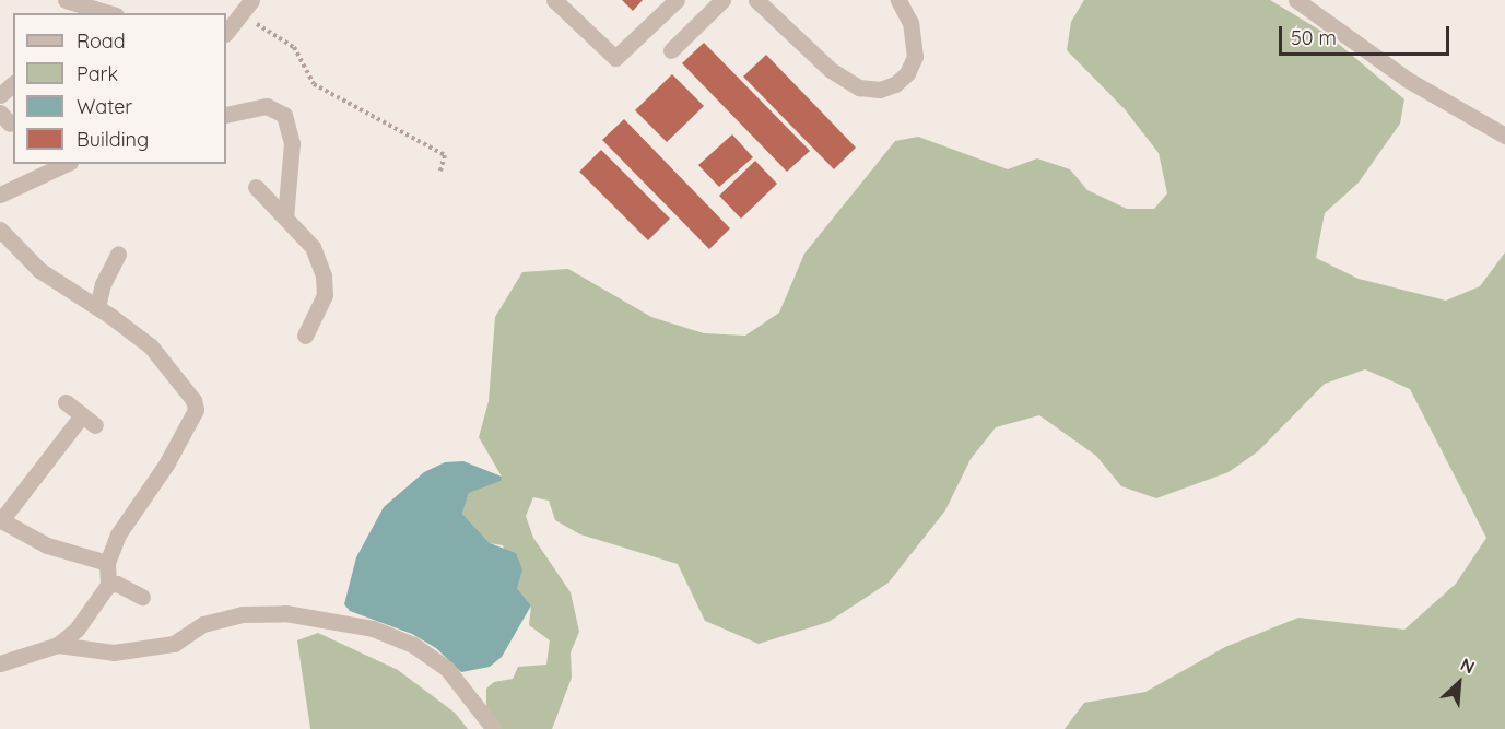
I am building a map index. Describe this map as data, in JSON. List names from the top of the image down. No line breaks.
{"legend":["Road","Park","Water","Building"],"scale_bar":"50 m","north":"top right"}
